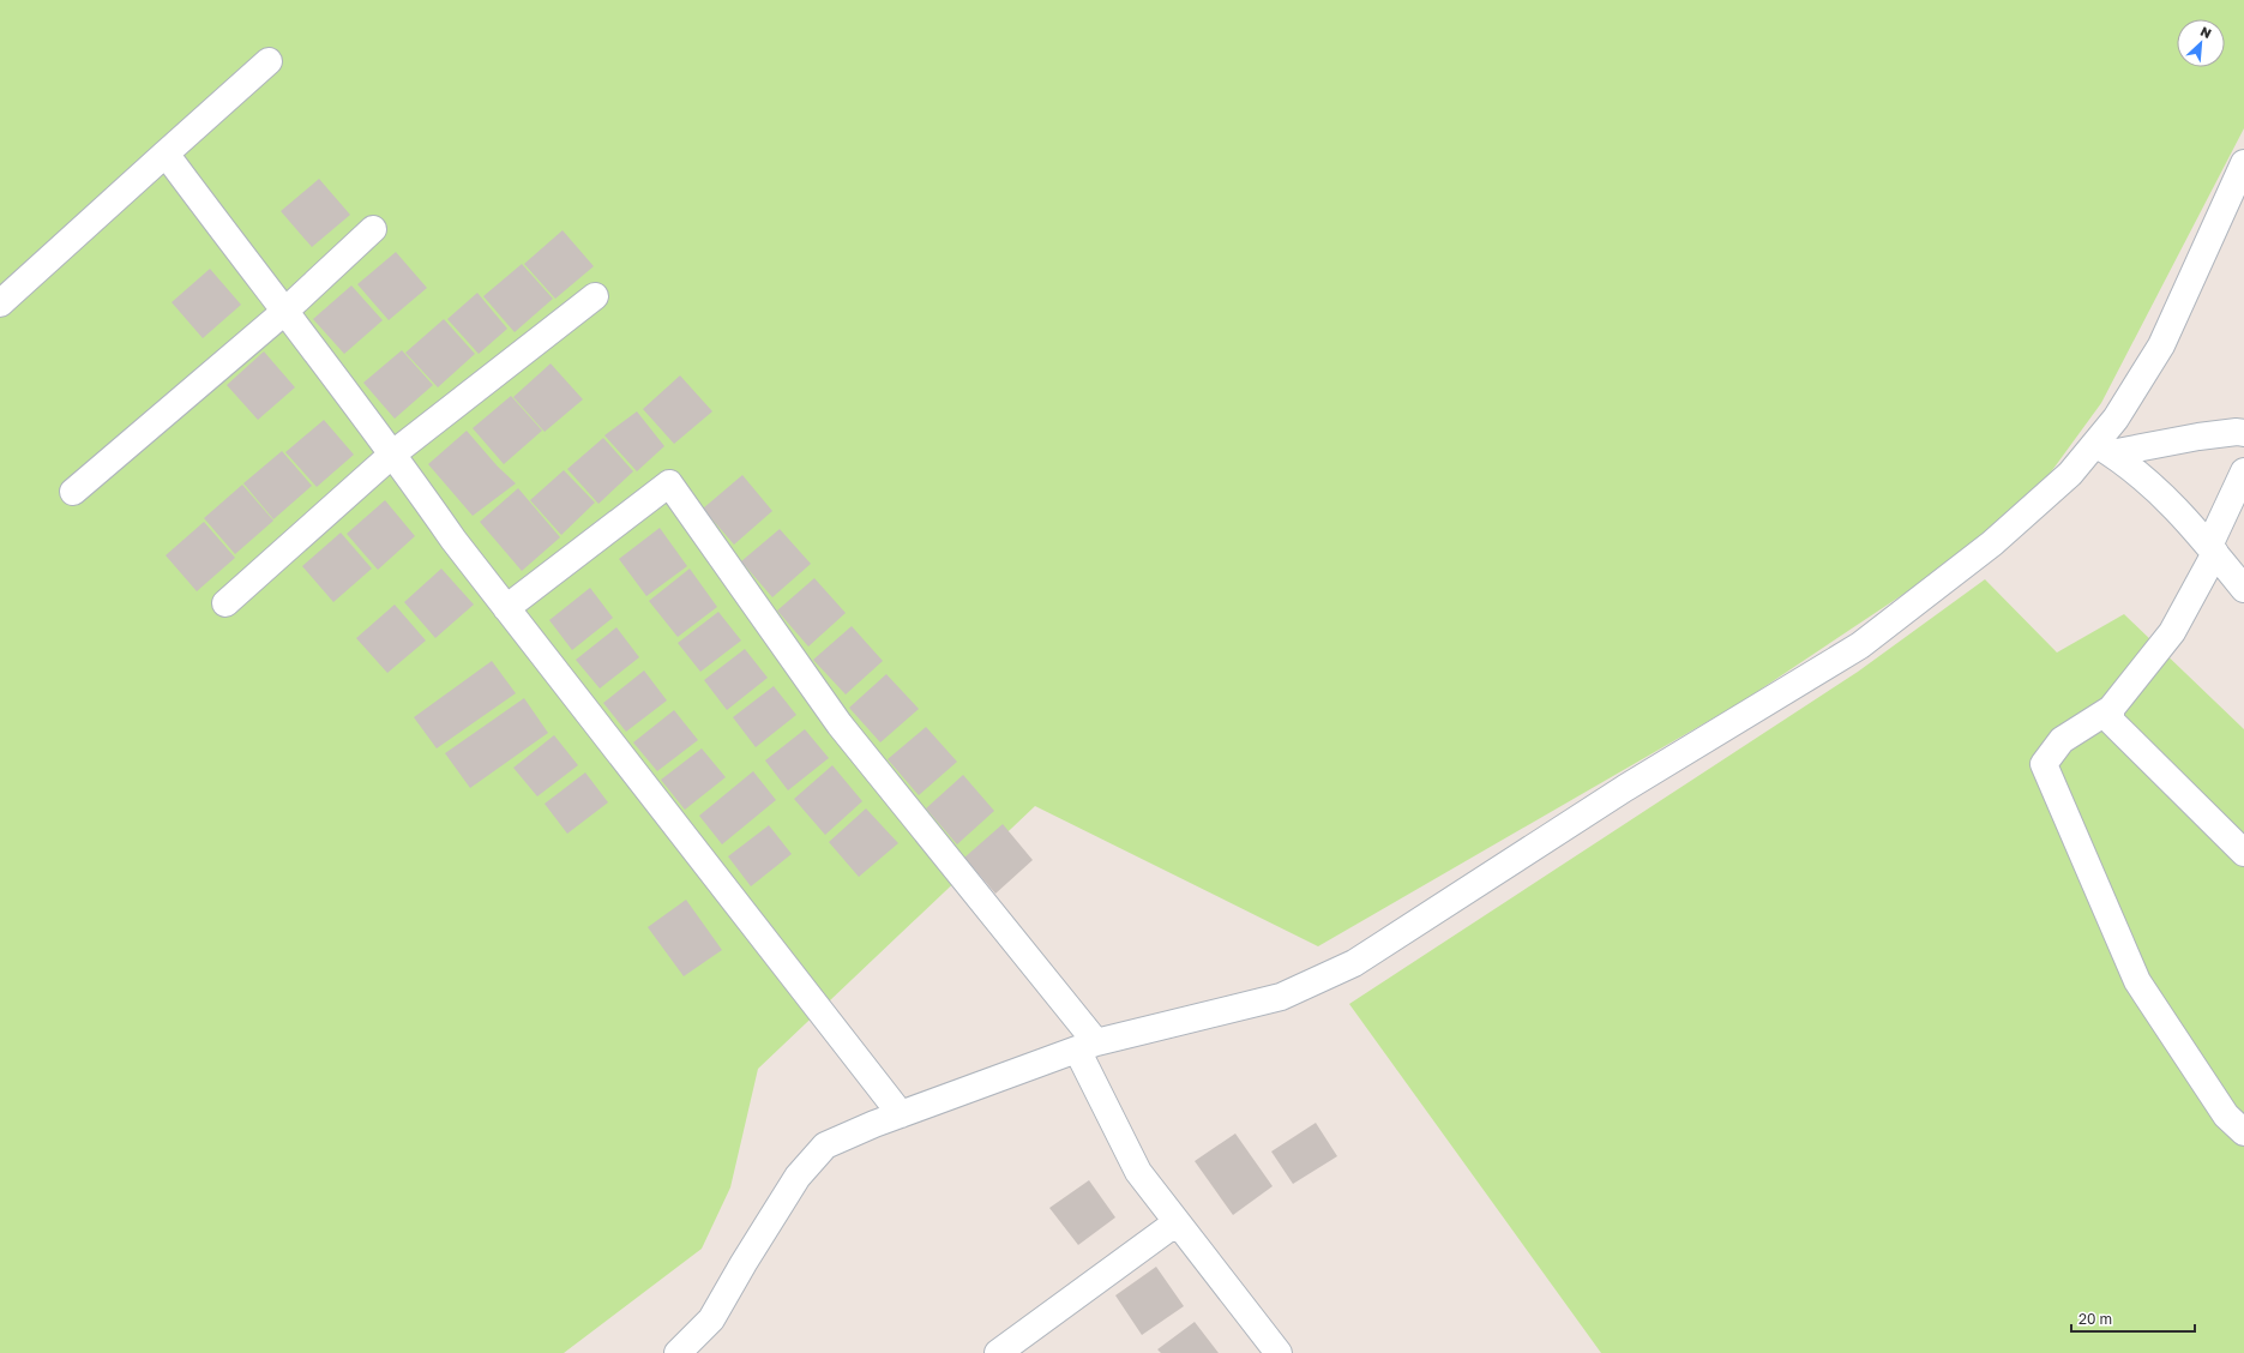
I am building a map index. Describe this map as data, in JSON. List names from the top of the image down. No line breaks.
{"scale_bar":"20 m","north":"top right"}
